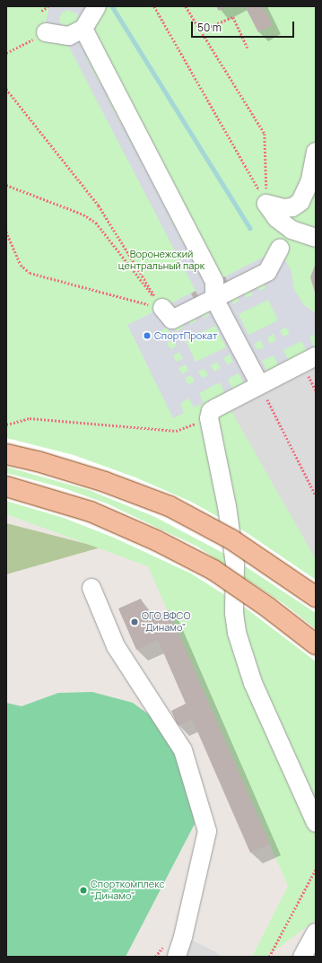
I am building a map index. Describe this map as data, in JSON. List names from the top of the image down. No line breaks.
{"parks":["Воронежский центральный парк"],"places":["СпортПрокат","ОГО ВФСО \"Динамо\"","Спорткомплекс \"Динамо\""],"scale_bar":"50 m"}
